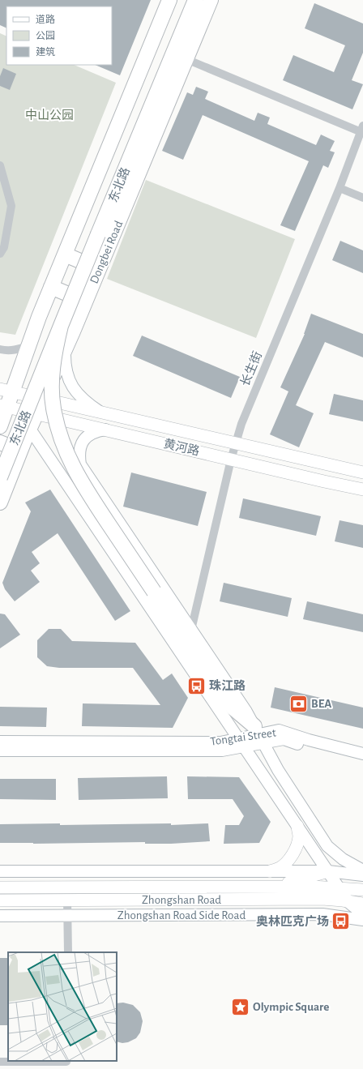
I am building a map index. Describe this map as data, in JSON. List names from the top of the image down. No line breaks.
{"streets":{"highway":["东北路","Dongbei Road"],"main road":["黄河路","Tongtai Street","Zhongshan Road","Zhongshan Road Side Road"],"street":["长生街"]},"crossings":[["Dongbei Road","黄河路"],["长生街","黄河路"]],"parks":["中山公园"],"places":{"bus stop":["珠江路","奥林匹克广场"],"bank":["BEA"],"place":["Olympic Square"]},"legend":["道路","公园","建筑"]}
